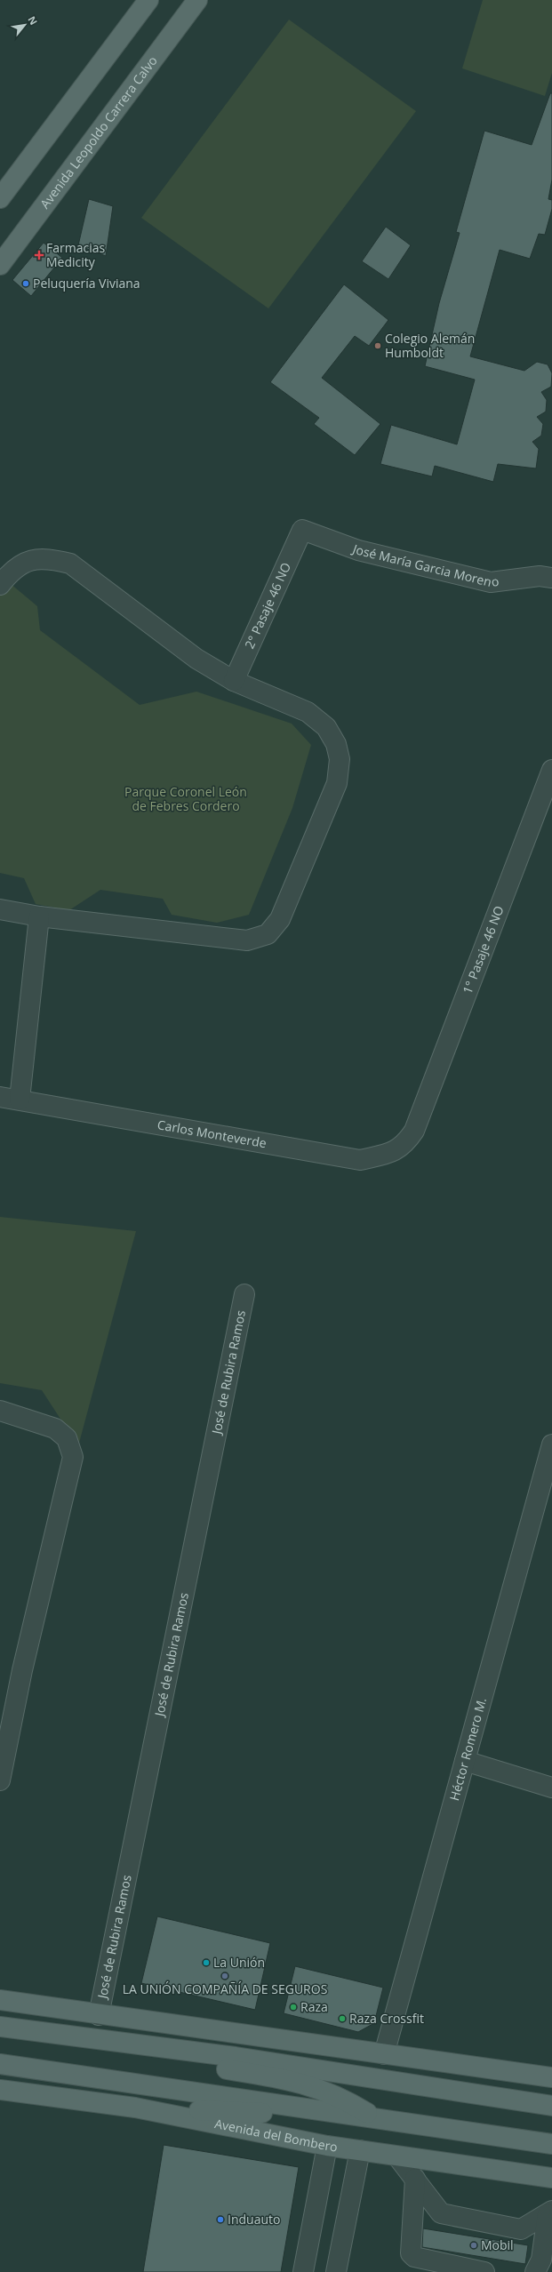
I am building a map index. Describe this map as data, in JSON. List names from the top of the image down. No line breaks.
{"streets":{"main road":["Avenida Leopoldo Carrera Calvo","Avenida del Bombero"],"street":["José María Garcia Moreno","2° Pasaje 46 NO","1° Pasaje 46 NO","Carlos Monteverde","José de Rubira Ramos","Héctor Romero M."]},"crossings":[["José María Garcia Moreno","2° Pasaje 46 NO"],["1° Pasaje 46 NO","Carlos Monteverde"]],"parks":["Parque Coronel León de Febres Cordero"],"places":{"health":["Farmacias Medicity"],"other":["Peluquería Viviana","Colegio Alemán Humboldt","La Unión","LA UNIÓN COMPAÑÍA DE SEGUROS","Raza","Raza Crossfit","Induauto","Mobil"]},"north":"top right"}
